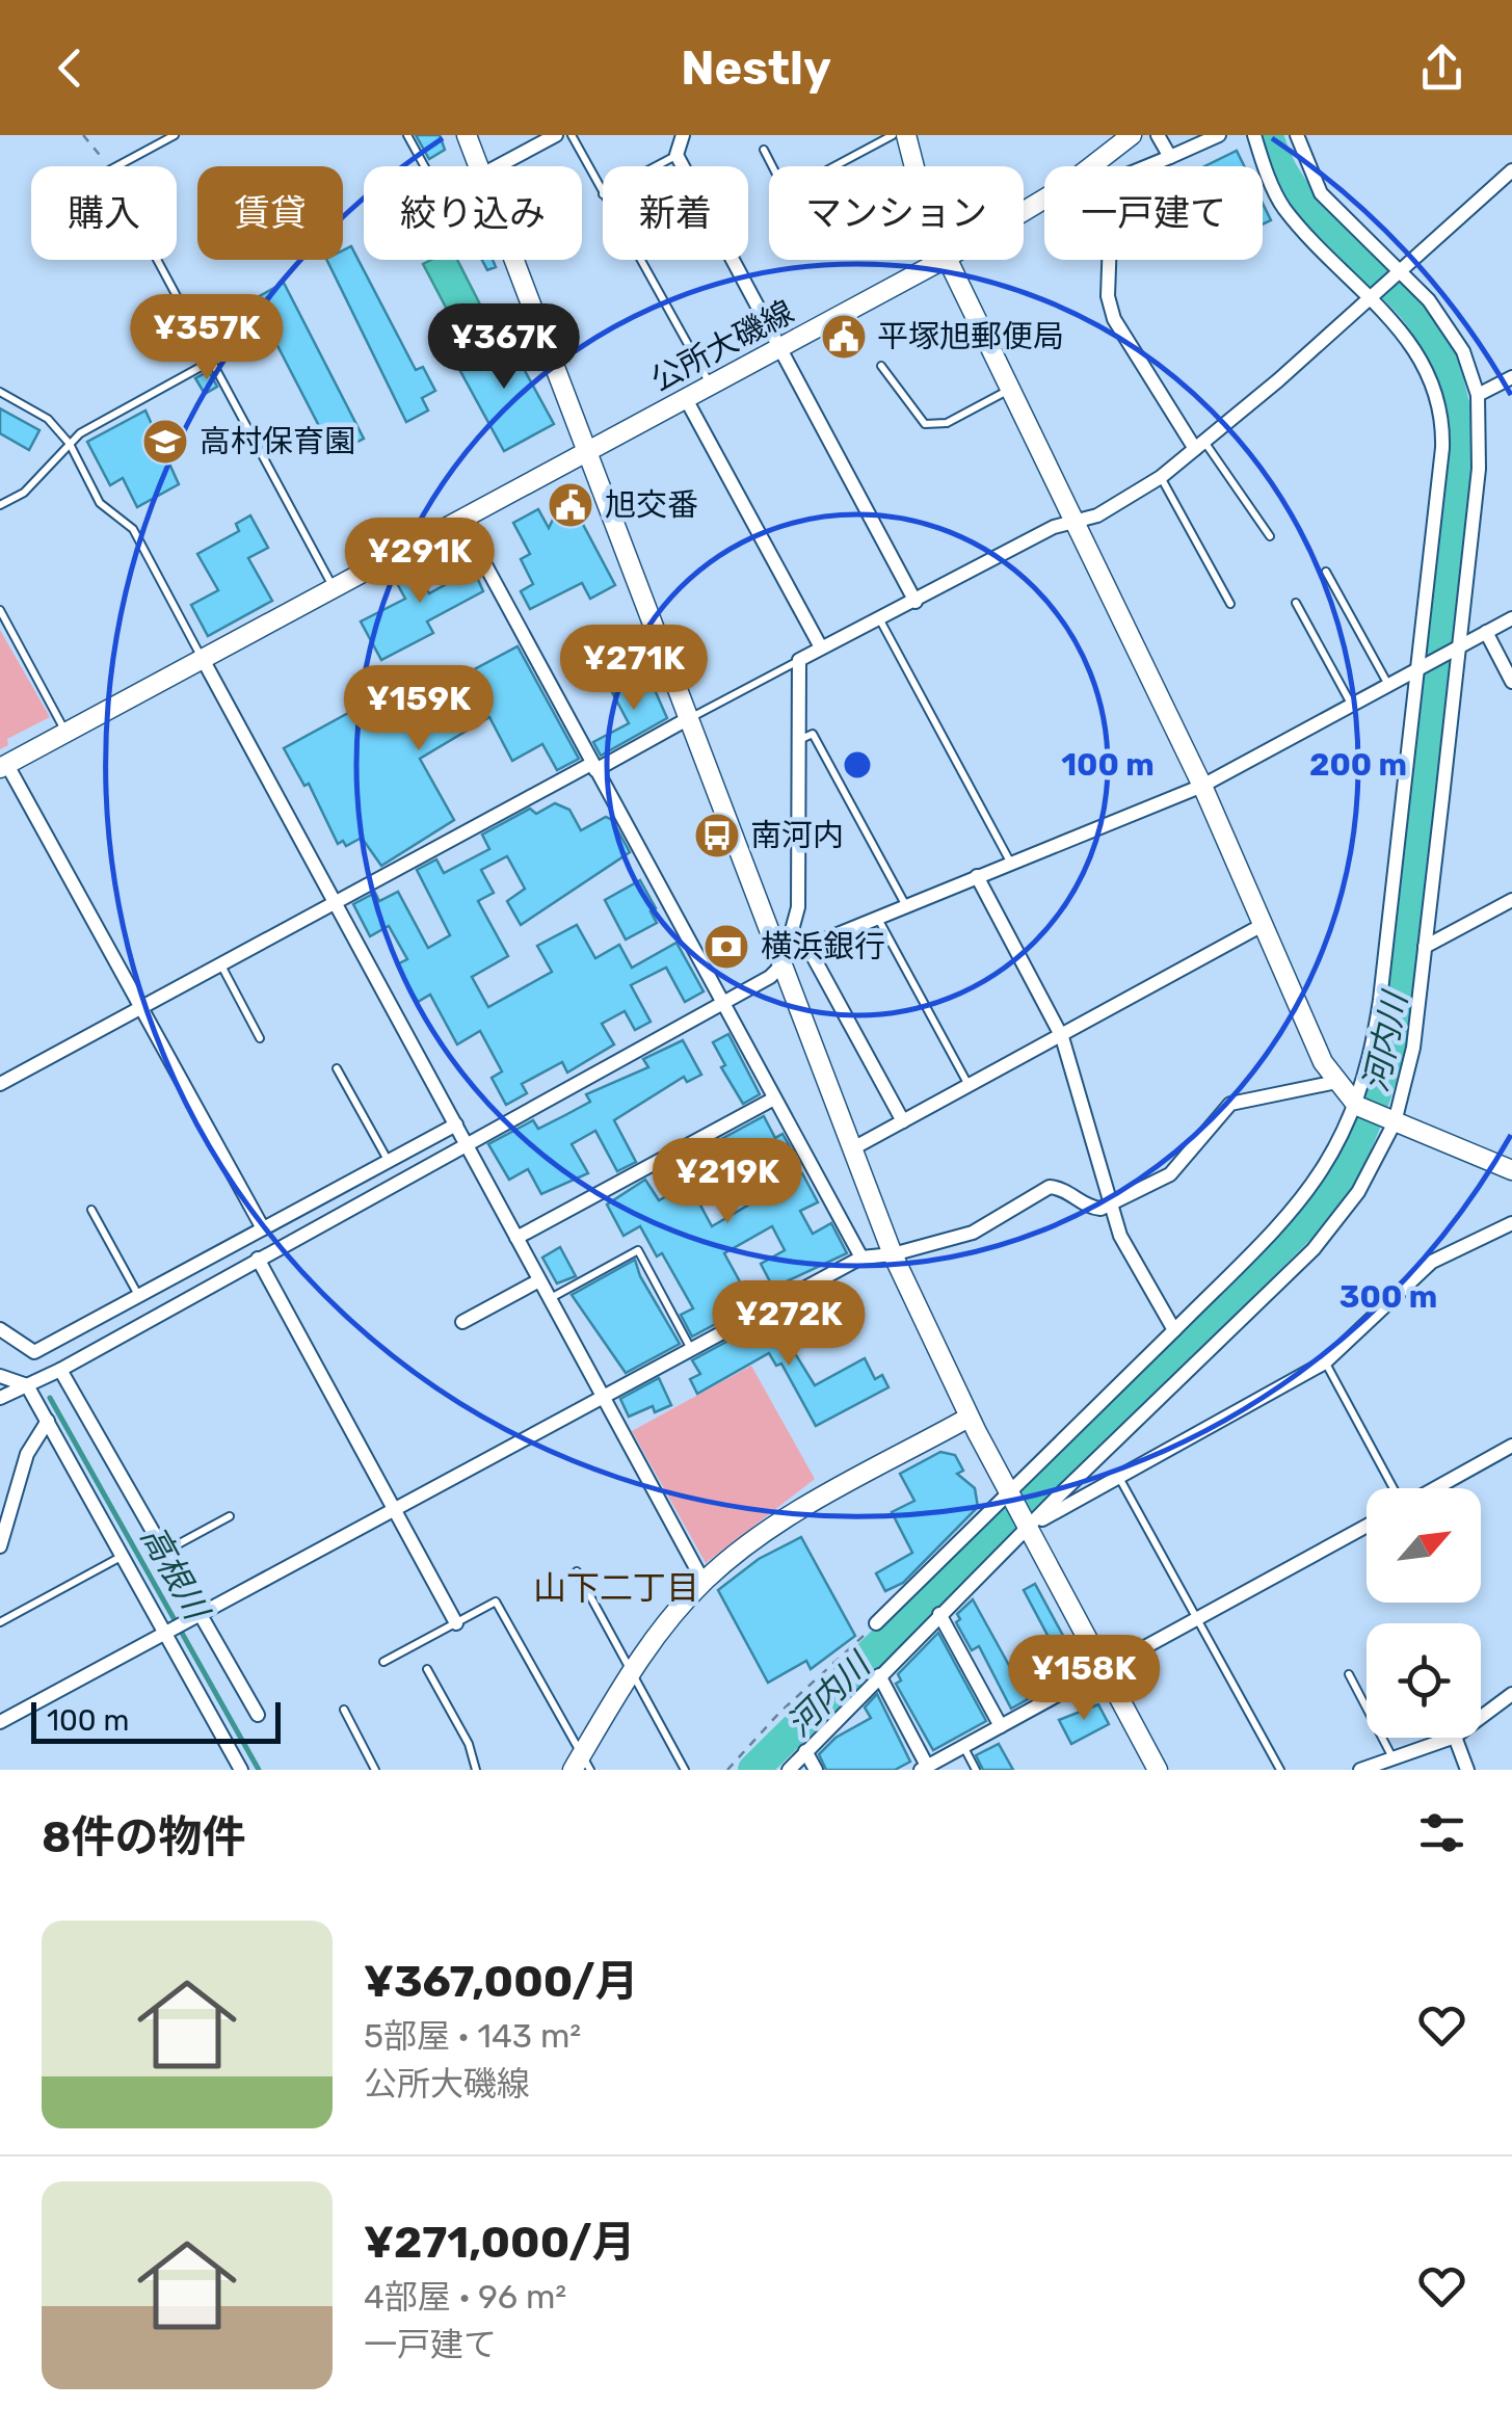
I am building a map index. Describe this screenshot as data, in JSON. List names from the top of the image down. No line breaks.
{"streets":{"street":["公所大磯線"]},"districts":["山下二丁目"],"water":["河内川","高根川"],"places":{"public building":["平塚旭郵便局","旭交番"],"school or university":["高村保育園"],"bus stop":["南河内"],"bank":["横浜銀行"]},"scale_bar":"100 m","north":"top right","page":{"header":"Nestly","chip":["購入","賃貸","絞り込み","新着","マンション","一戸建て"],"price":["¥357K","¥367K","¥291K","¥271K","¥159K","¥219K","¥272K","¥158K"],"scale":"100 m","heading":"8件の物件","list":[{"name":"¥367,000/月","note":"5部屋 · 143 m² · 公所大磯線"},{"name":"¥271,000/月","note":"4部屋 · 96 m² · 一戸建て"}]},"rings":["100 m","200 m","300 m"]}
